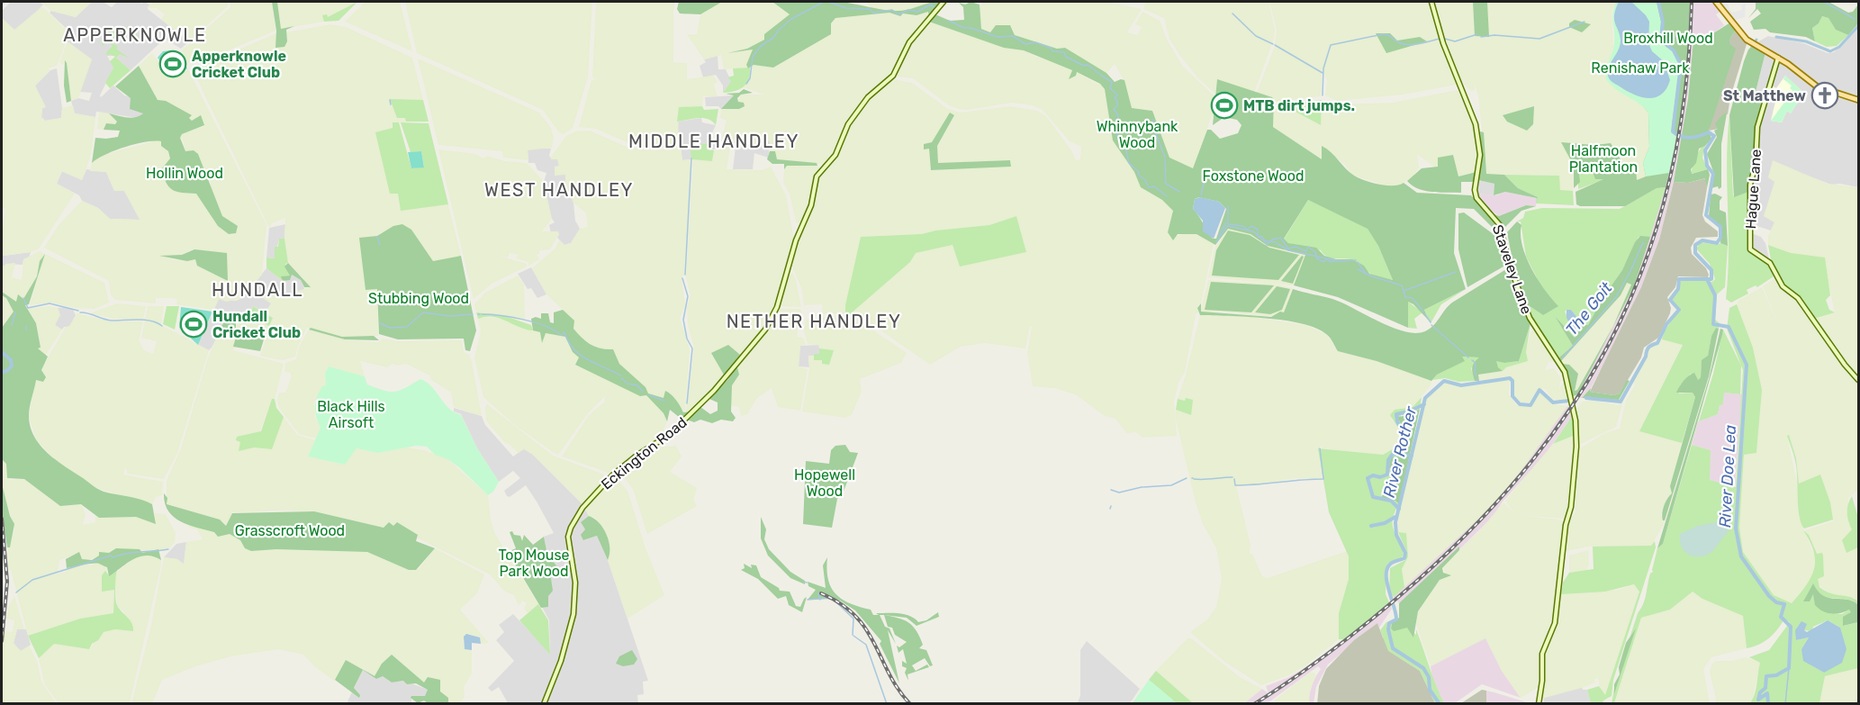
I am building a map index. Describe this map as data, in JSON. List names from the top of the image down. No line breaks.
{"streets":{"main road":["Hague Lane","Staveley Lane","Eckington Road"]},"districts":["APPERKNOWLE","MIDDLE HANDLEY","WEST HANDLEY","HUNDALL","NETHER HANDLEY"],"water":["The Goit","River Rother","River Doe Lea"],"parks":["Broxhill Wood","Renishaw Park","Whinnybank Wood","Halfmoon Plantation","Hollin Wood","Foxstone Wood","Stubbing Wood","Black Hills Airsoft","Hopewell Wood","Grasscroft Wood","Top Mouse Park Wood"],"places":{"sports":["Apperknowle Cricket Club","MTB dirt jumps.","Hundall Cricket Club"],"church":["St Matthew"]}}
